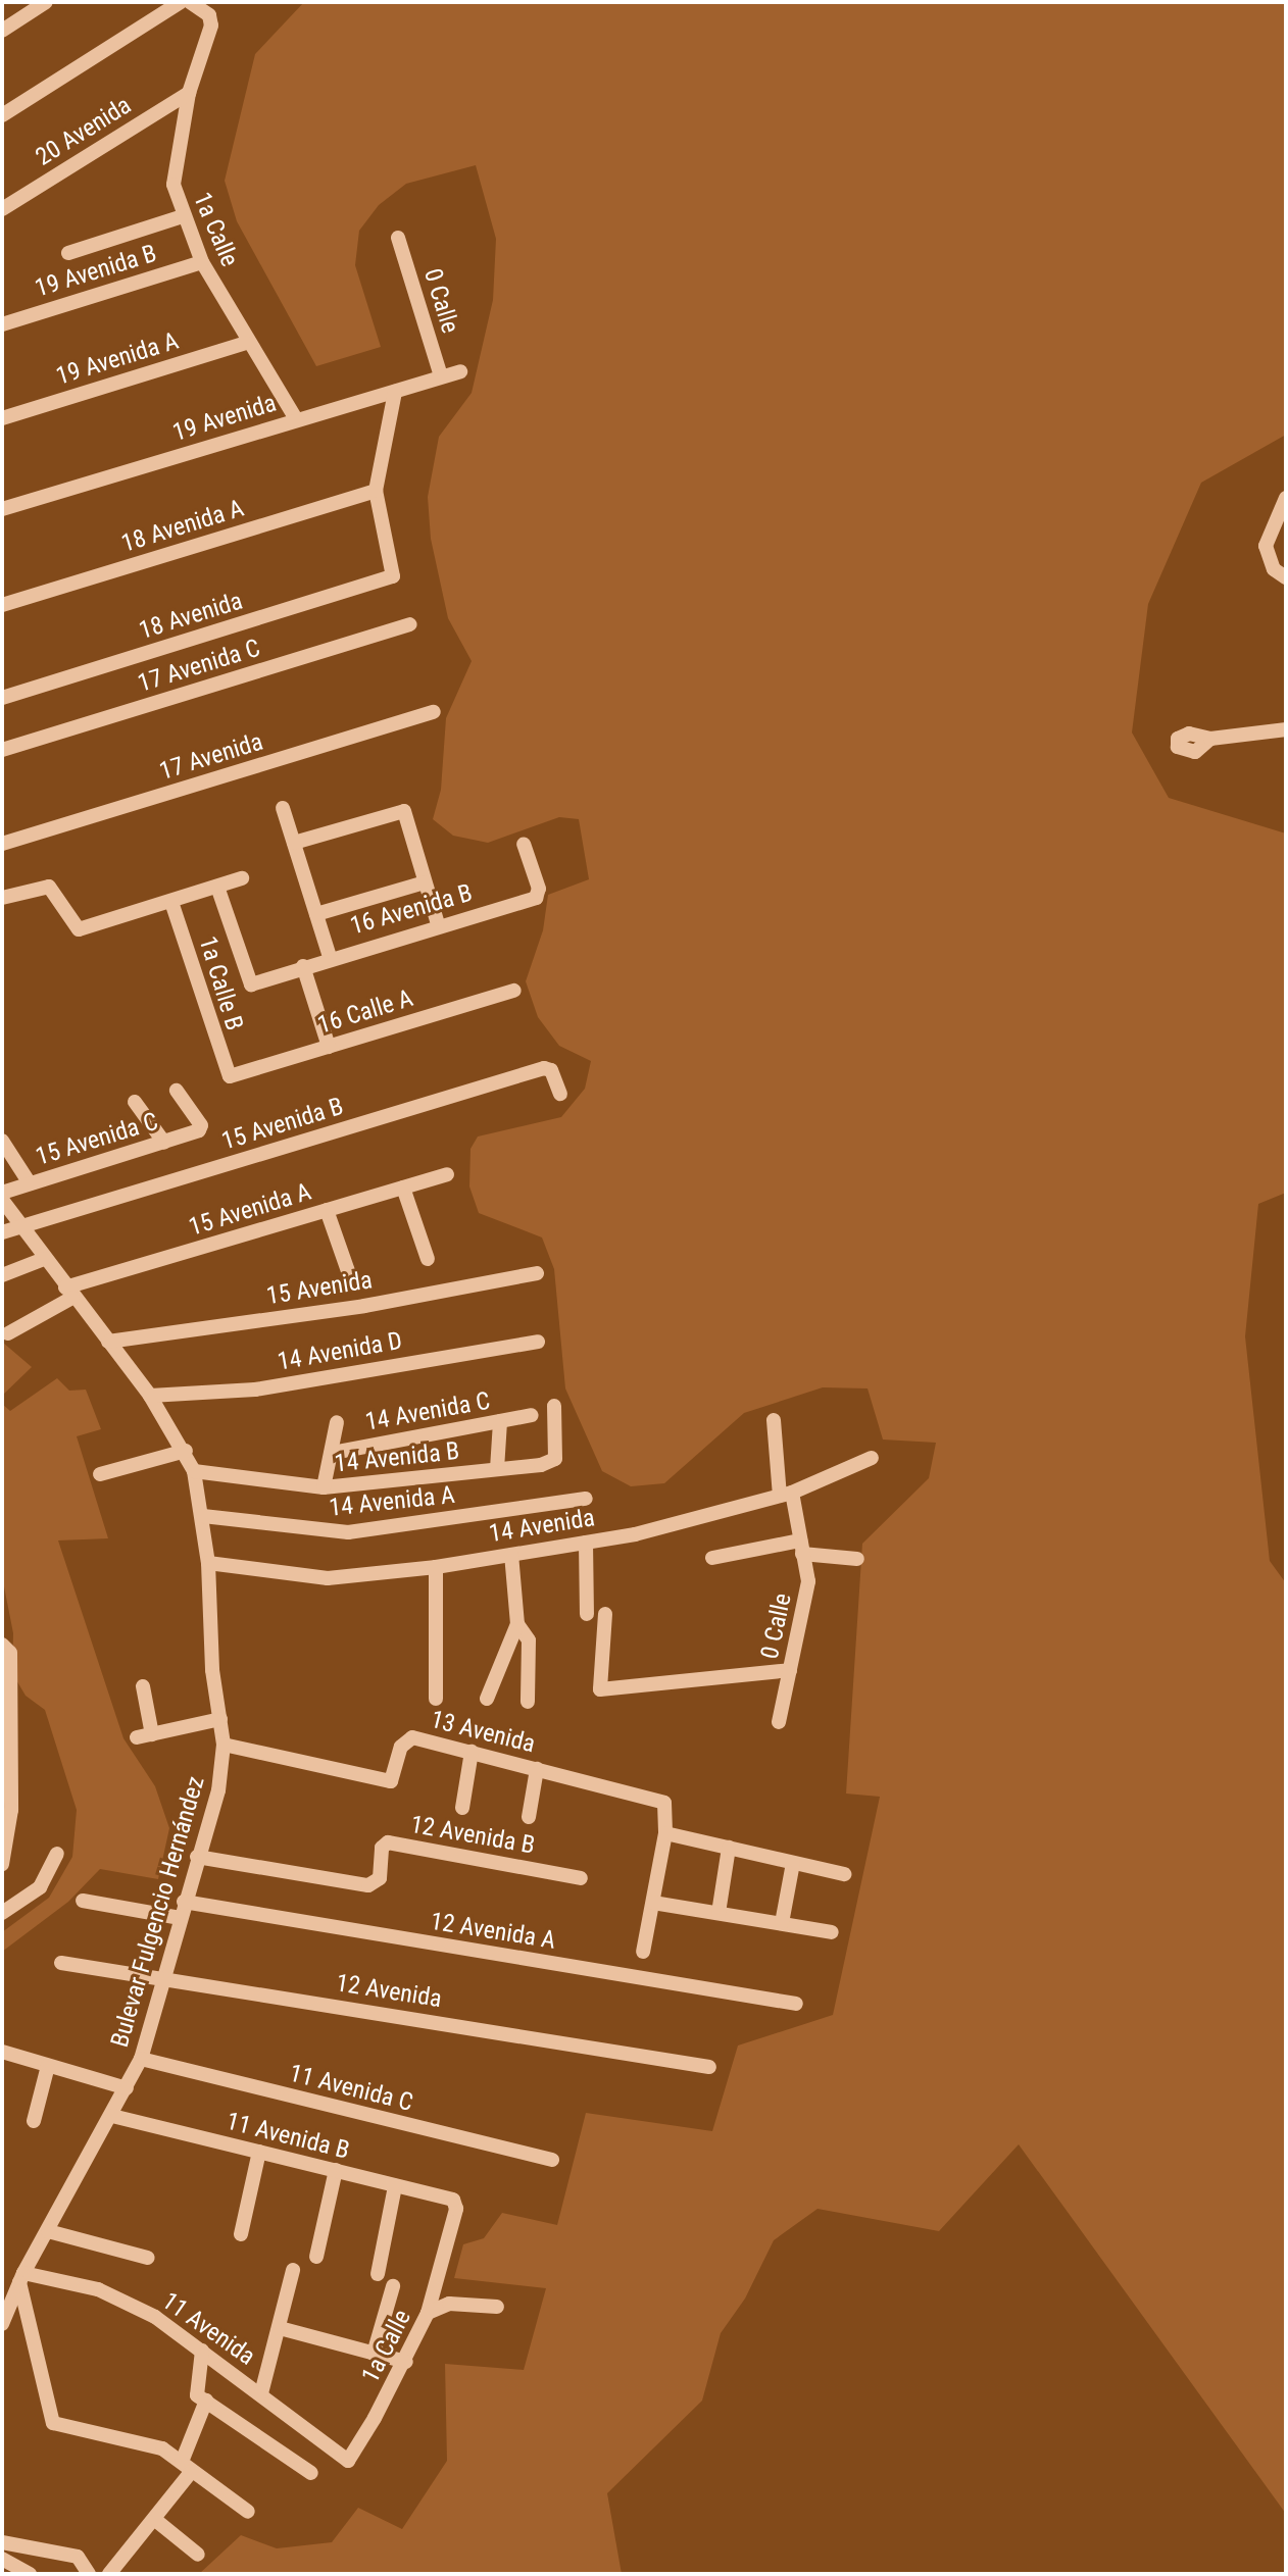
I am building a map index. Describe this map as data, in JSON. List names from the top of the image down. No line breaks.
{"streets":{"street":["20 Avenida","1a Calle","19 Avenida B","0 Calle","19 Avenida A","19 Avenida","18 Avenida A","18 Avenida","17 Avenida C","17 Avenida","16 Avenida B","1a Calle B","16 Calle A","15 Avenida B","15 Avenida C","15 Avenida A","15 Avenida","14 Avenida D","14 Avenida C","14 Avenida B","14 Avenida A","14 Avenida","13 Avenida","12 Avenida B","Bulevar Fulgencio Hernández","12 Avenida A","12 Avenida","11 Avenida C","11 Avenida B","11 Avenida"]},"crossings":[["20 Avenida","1a Calle"],["1a Calle","19 Avenida B"],["1a Calle","19 Avenida A"],["1a Calle","19 Avenida"],["1a Calle","11 Avenida B"],["1a Calle","11 Avenida"],["0 Calle","19 Avenida"],["0 Calle","14 Avenida"],["18 Avenida A","18 Avenida"],["1a Calle B","16 Calle A"],["15 Avenida B","Bulevar Fulgencio Hernández"],["15 Avenida A","Bulevar Fulgencio Hernández"],["15 Avenida","Bulevar Fulgencio Hernández"],["14 Avenida D","Bulevar Fulgencio Hernández"],["14 Avenida B","Bulevar Fulgencio Hernández"],["14 Avenida A","Bulevar Fulgencio Hernández"],["14 Avenida","Bulevar Fulgencio Hernández"],["13 Avenida","Bulevar Fulgencio Hernández"],["12 Avenida B","Bulevar Fulgencio Hernández"],["Bulevar Fulgencio Hernández","12 Avenida A"],["Bulevar Fulgencio Hernández","12 Avenida"],["Bulevar Fulgencio Hernández","11 Avenida C"],["Bulevar Fulgencio Hernández","11 Avenida B"],["Bulevar Fulgencio Hernández","11 Avenida"]]}
